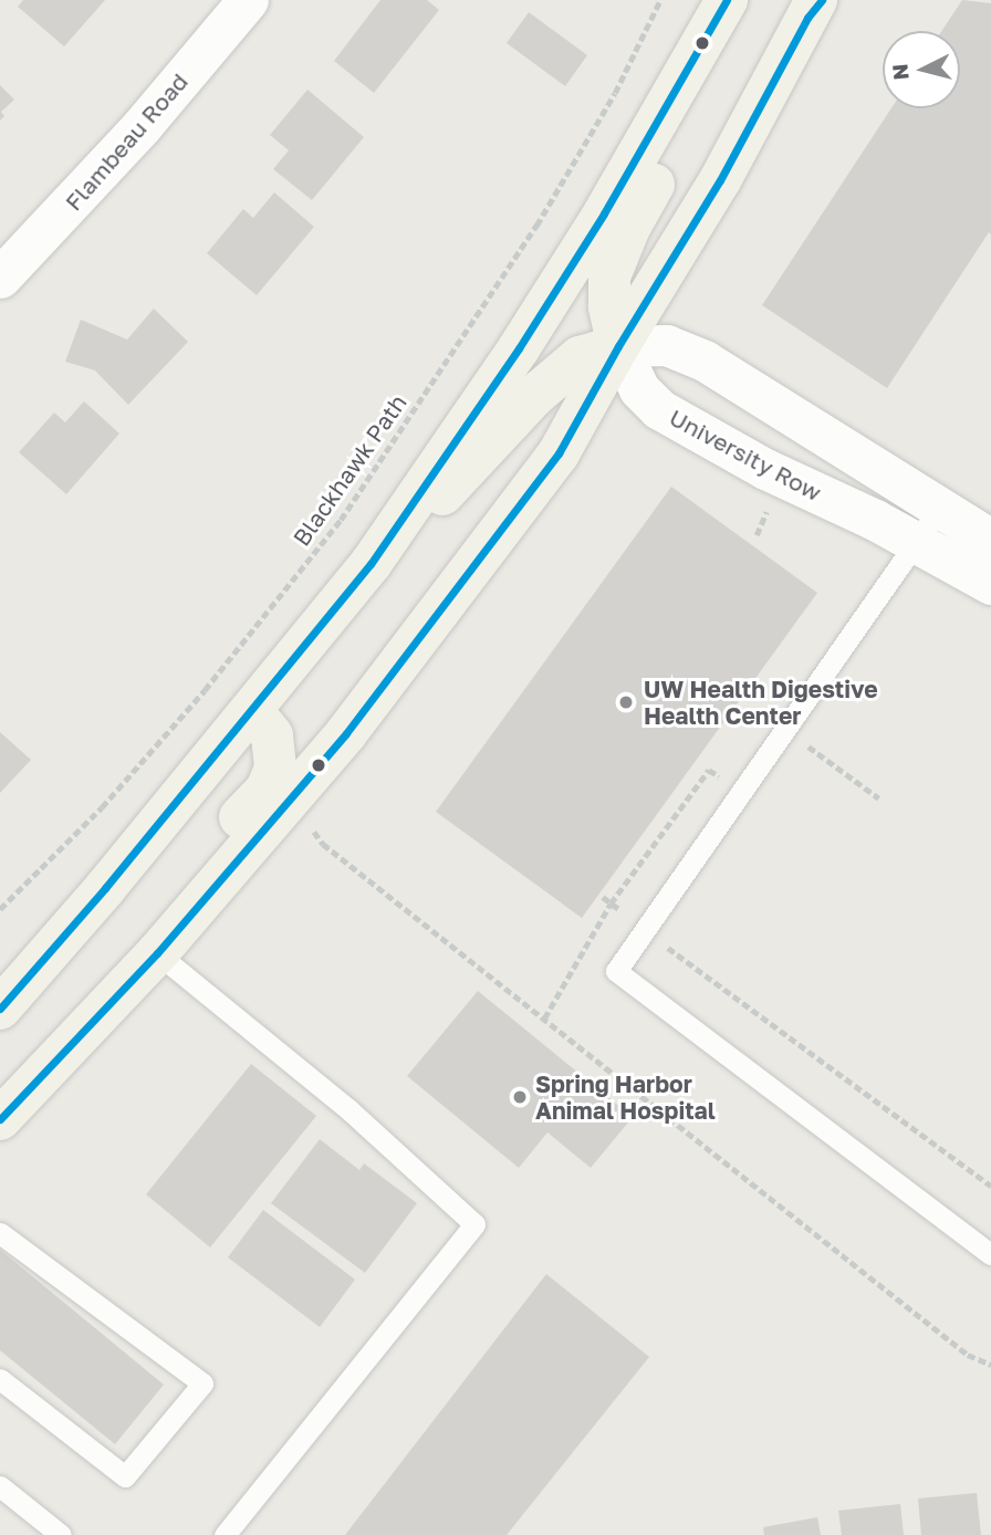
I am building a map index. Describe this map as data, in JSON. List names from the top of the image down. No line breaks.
{"streets":{"street":["Flambeau Road","University Row"],"path":["Blackhawk Path"]},"places":["UW Health Digestive Health Center","Spring Harbor Animal Hospital"],"north":"left"}
